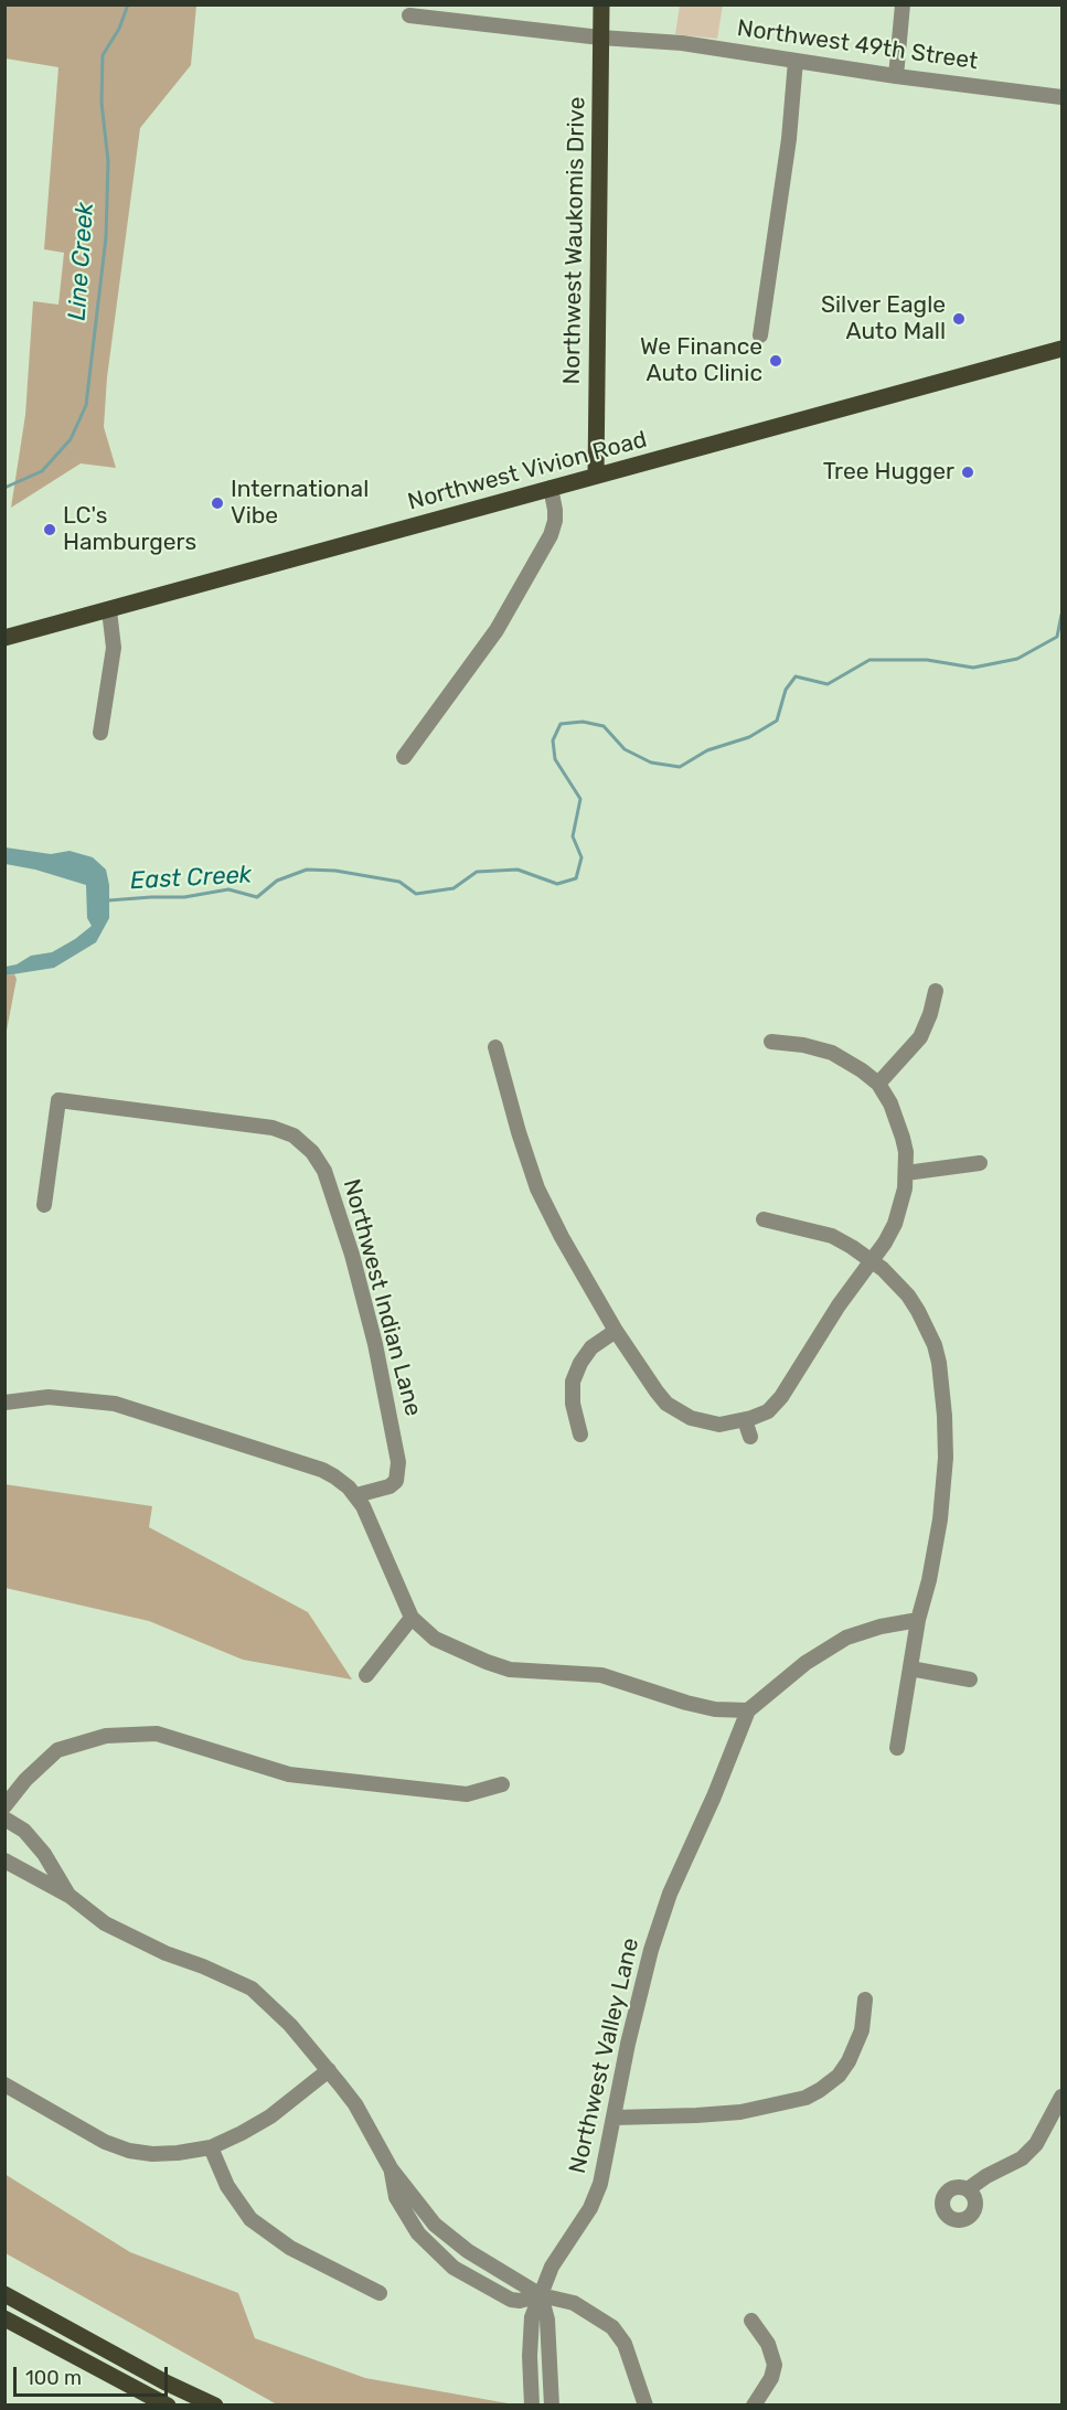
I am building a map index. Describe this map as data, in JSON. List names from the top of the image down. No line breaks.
{"streets":{"main road":["Northwest Waukomis Drive","Northwest Vivion Road"],"street":["Northwest 49th Street","Northwest Indian Lane","Northwest Valley Lane"]},"crossings":[["Northwest 49th Street","Northwest Waukomis Drive"],["Northwest Waukomis Drive","Northwest Vivion Road"]],"water":["Line Creek","East Creek"],"places":["Silver Eagle Auto Mall","We Finance Auto Clinic","Tree Hugger","International Vibe","LC's Hamburgers"],"scale_bar":"100 m"}
